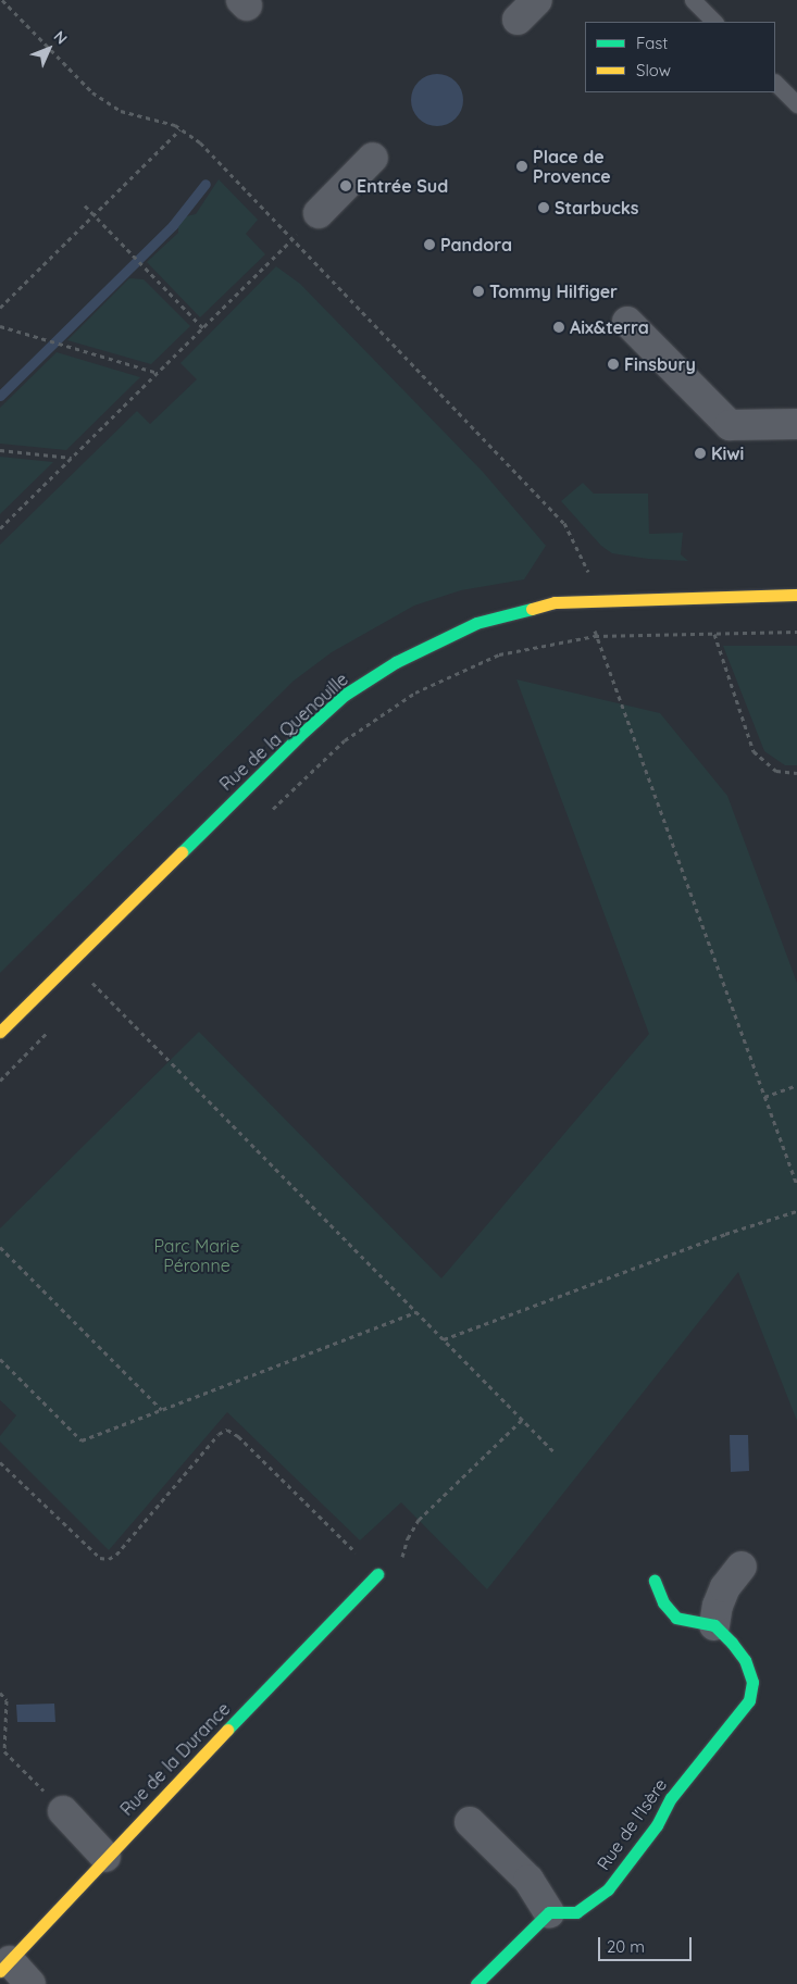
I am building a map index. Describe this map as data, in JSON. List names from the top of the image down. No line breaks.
{"streets":{"street":["Rue de la Quenouille","Rue de la Durance","Rue de l'Isère"]},"parks":["Parc Marie Péronne"],"places":["Place de Provence","Entrée Sud","Starbucks","Pandora","Tommy Hilfiger","Aix&terra","Finsbury","Kiwi"],"legend":["Fast","Slow"],"scale_bar":"20 m","north":"top right"}
